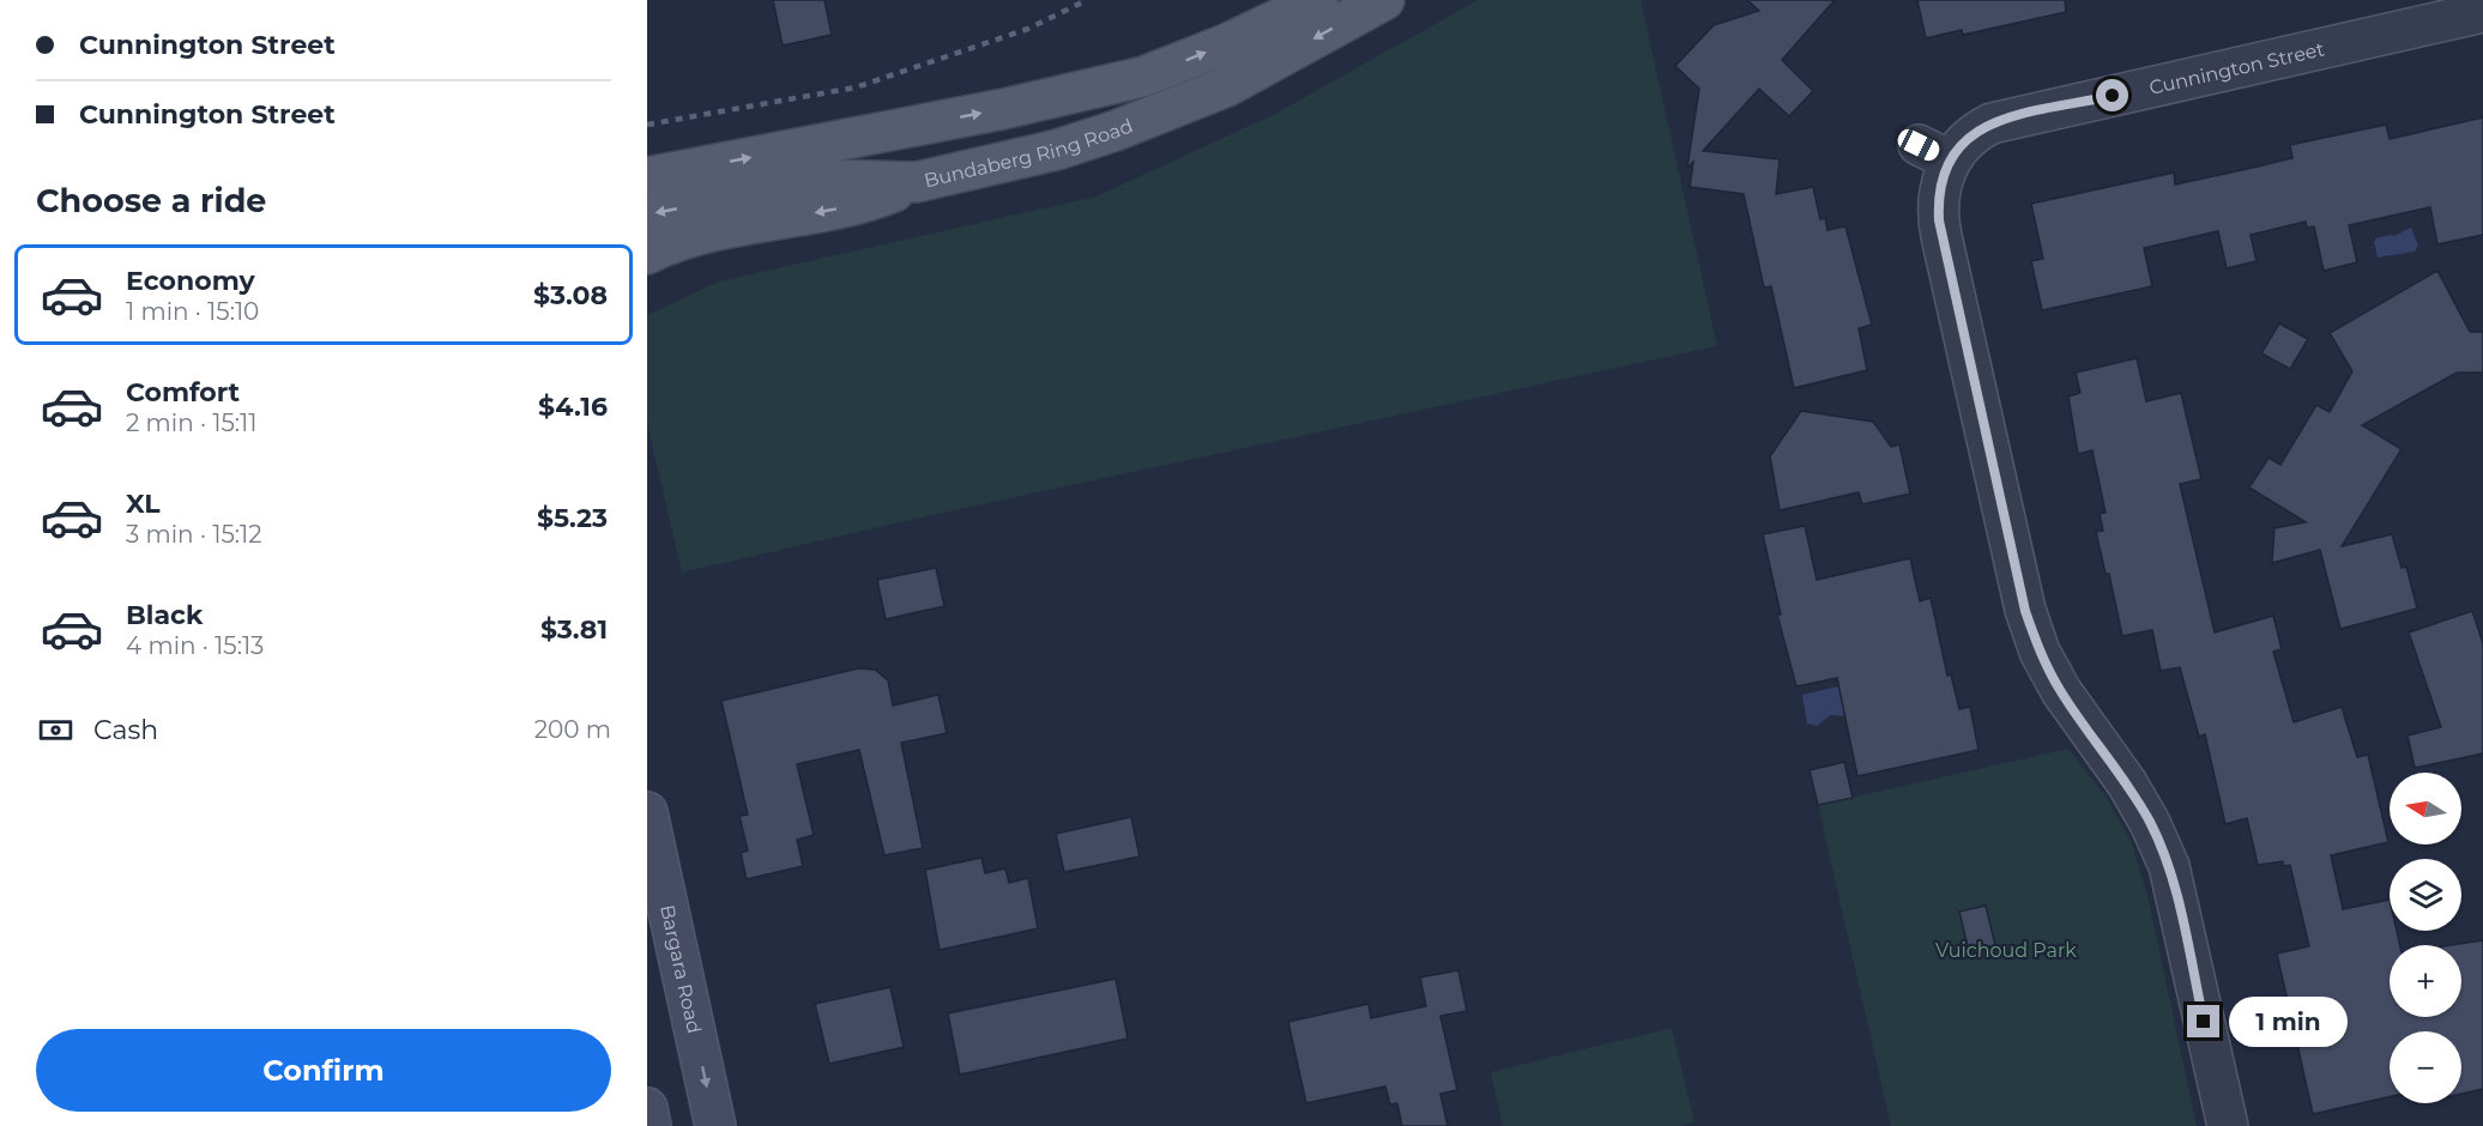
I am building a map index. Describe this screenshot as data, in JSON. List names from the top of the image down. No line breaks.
{"streets":{"main road":["Bundaberg Ring Road","Bargara Road"],"street":["Cunnington Street"]},"one_way":["Bargara Road"],"parks":["Vuichoud Park"],"north":"left","page":{"banner":["Cunnington Street","Cunnington Street"],"heading":"Choose a ride","list":[{"name":"Economy","note":"1 min · 15:10","value":"$3.08"},{"name":"Comfort","note":"2 min · 15:11","value":"$4.16"},{"name":"XL","note":"3 min · 15:12","value":"$5.23"},{"name":"Black","note":"4 min · 15:13","value":"$3.81"}],"pay":["Cash","200 m"],"map_buttons":["+","−"],"bubble":"1 min","buttons":"Confirm"}}
